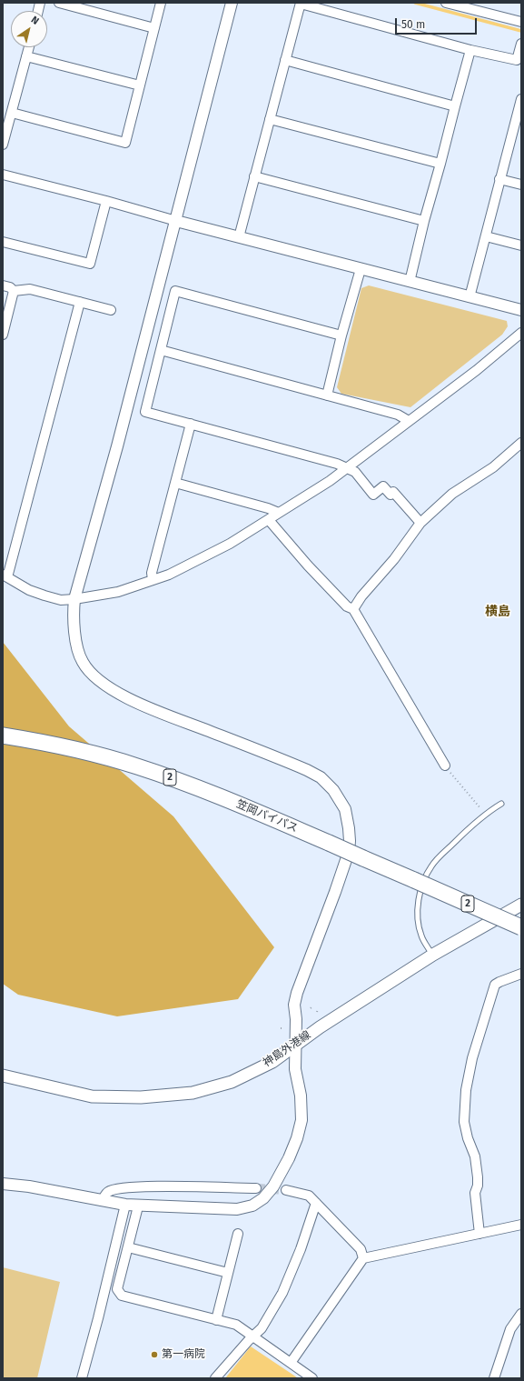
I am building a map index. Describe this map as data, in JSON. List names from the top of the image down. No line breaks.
{"streets":{"highway":["2","笠岡バイパス"],"main road":["神島外港線"]},"districts":["横島"],"places":["第一病院"],"scale_bar":"50 m","north":"top right"}
